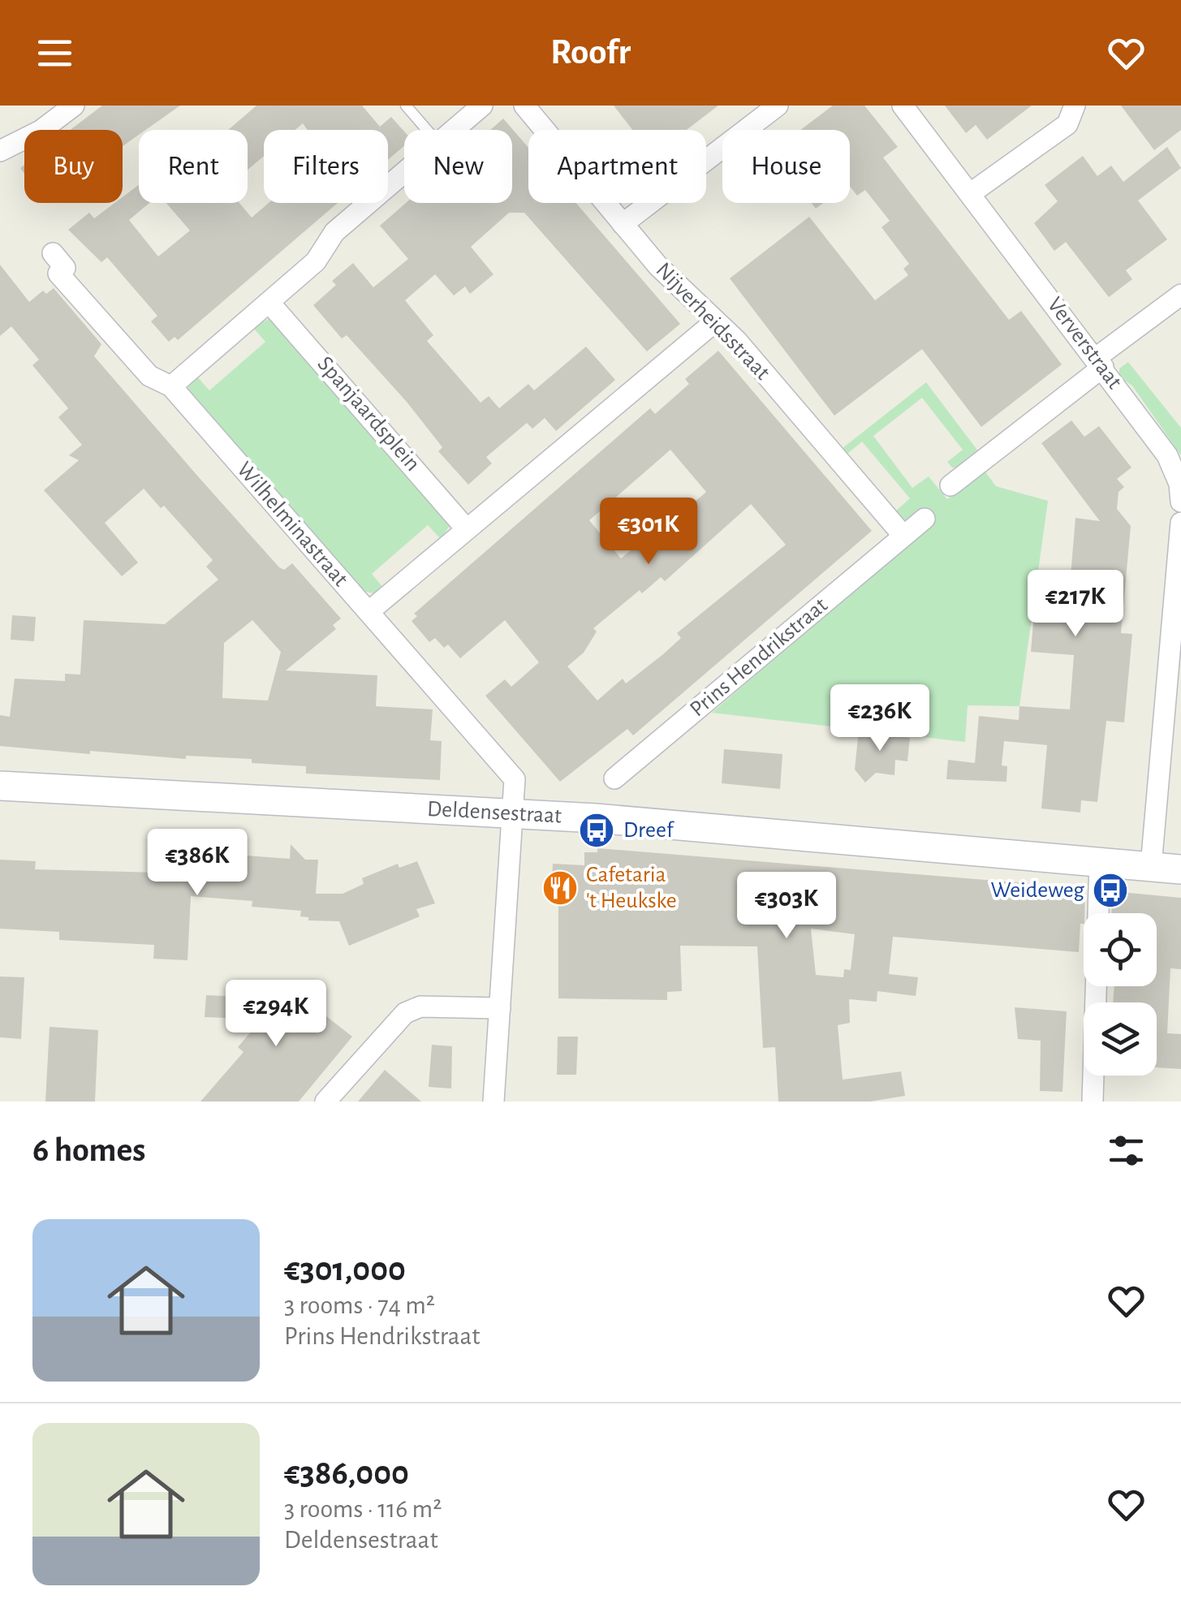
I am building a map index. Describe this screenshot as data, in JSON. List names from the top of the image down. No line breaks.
{"streets":{"street":["Nijverheidsstraat","Ververstraat","Spanjaardsplein","Wilhelminastraat","Prins Hendrikstraat","Deldensestraat"]},"crossings":[["Nijverheidsstraat","Prins Hendrikstraat"],["Wilhelminastraat","Deldensestraat"]],"places":{"bus stop":["Dreef","Weideweg"],"restaurant":["Cafetaria 't Heukske"]},"page":{"header":"Roofr","chip":["Buy","Rent","Filters","New","Apartment","House"],"price":["€301K","€217K","€236K","€386K","€303K","€294K"],"heading":"6 homes","list":[{"name":"€301,000","note":"3 rooms · 74 m² · Prins Hendrikstraat"},{"name":"€386,000","note":"3 rooms · 116 m² · Deldensestraat"}]}}
